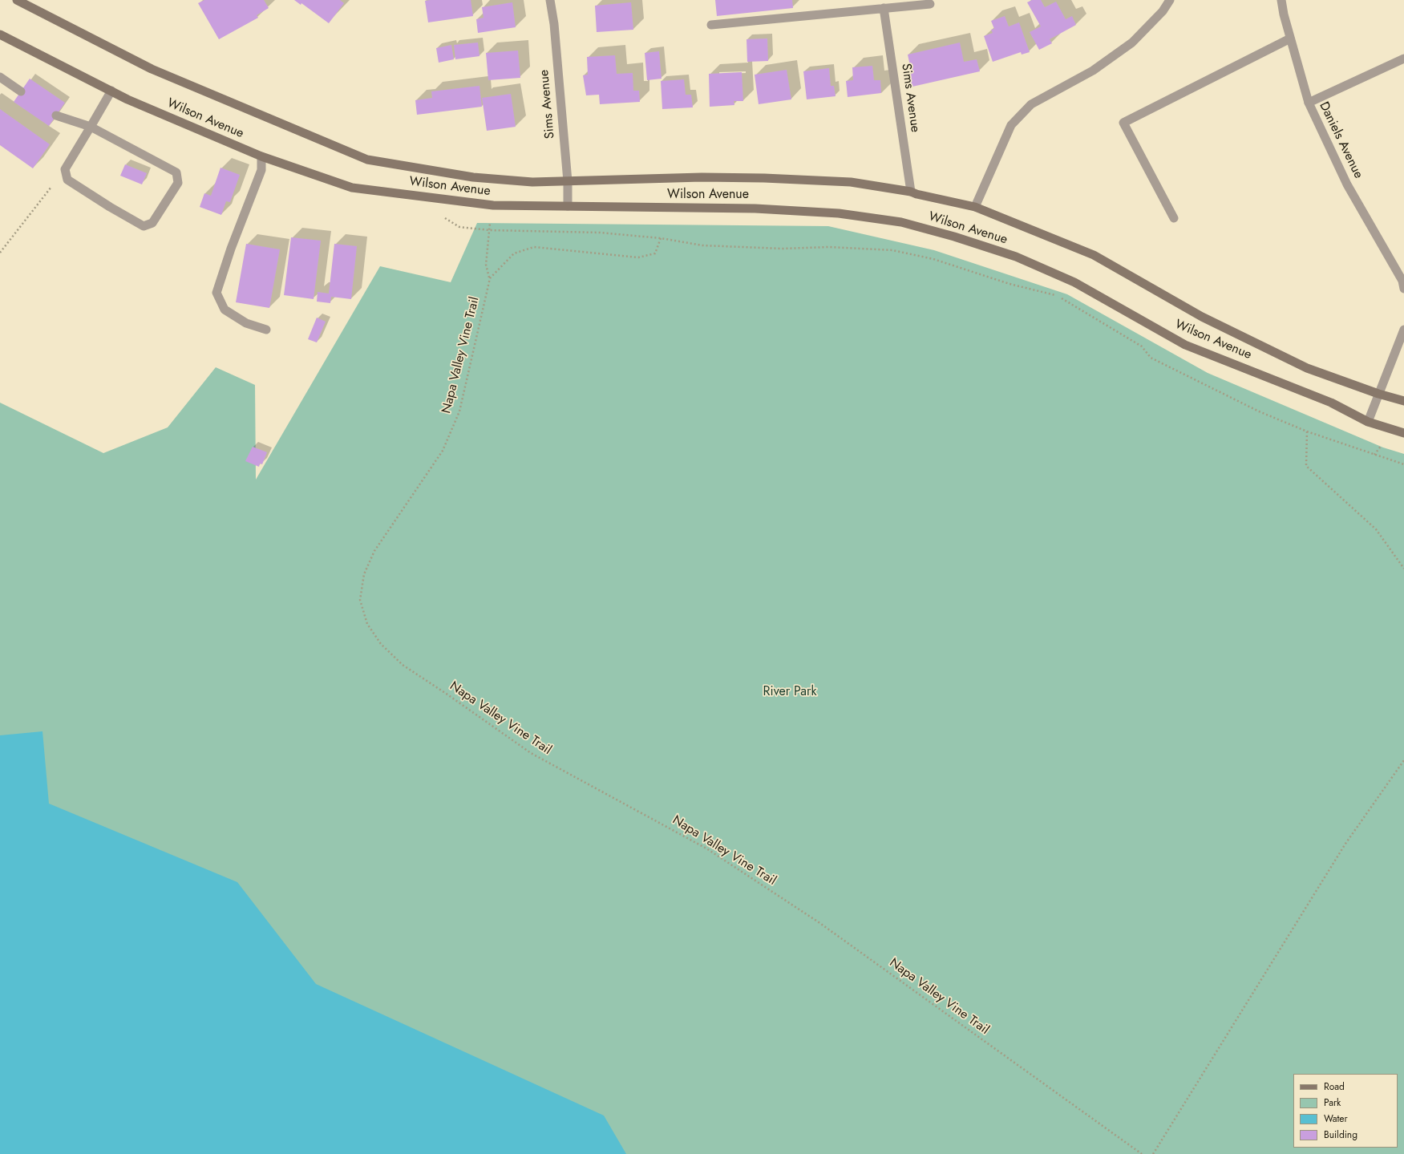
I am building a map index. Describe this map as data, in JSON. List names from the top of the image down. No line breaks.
{"streets":{"main road":["Wilson Avenue"],"street":["Sims Avenue","Daniels Avenue"],"path":["Napa Valley Vine Trail"]},"crossings":[["Sims Avenue","Wilson Avenue"]],"parks":["River Park"],"legend":["Road","Park","Water","Building"]}
